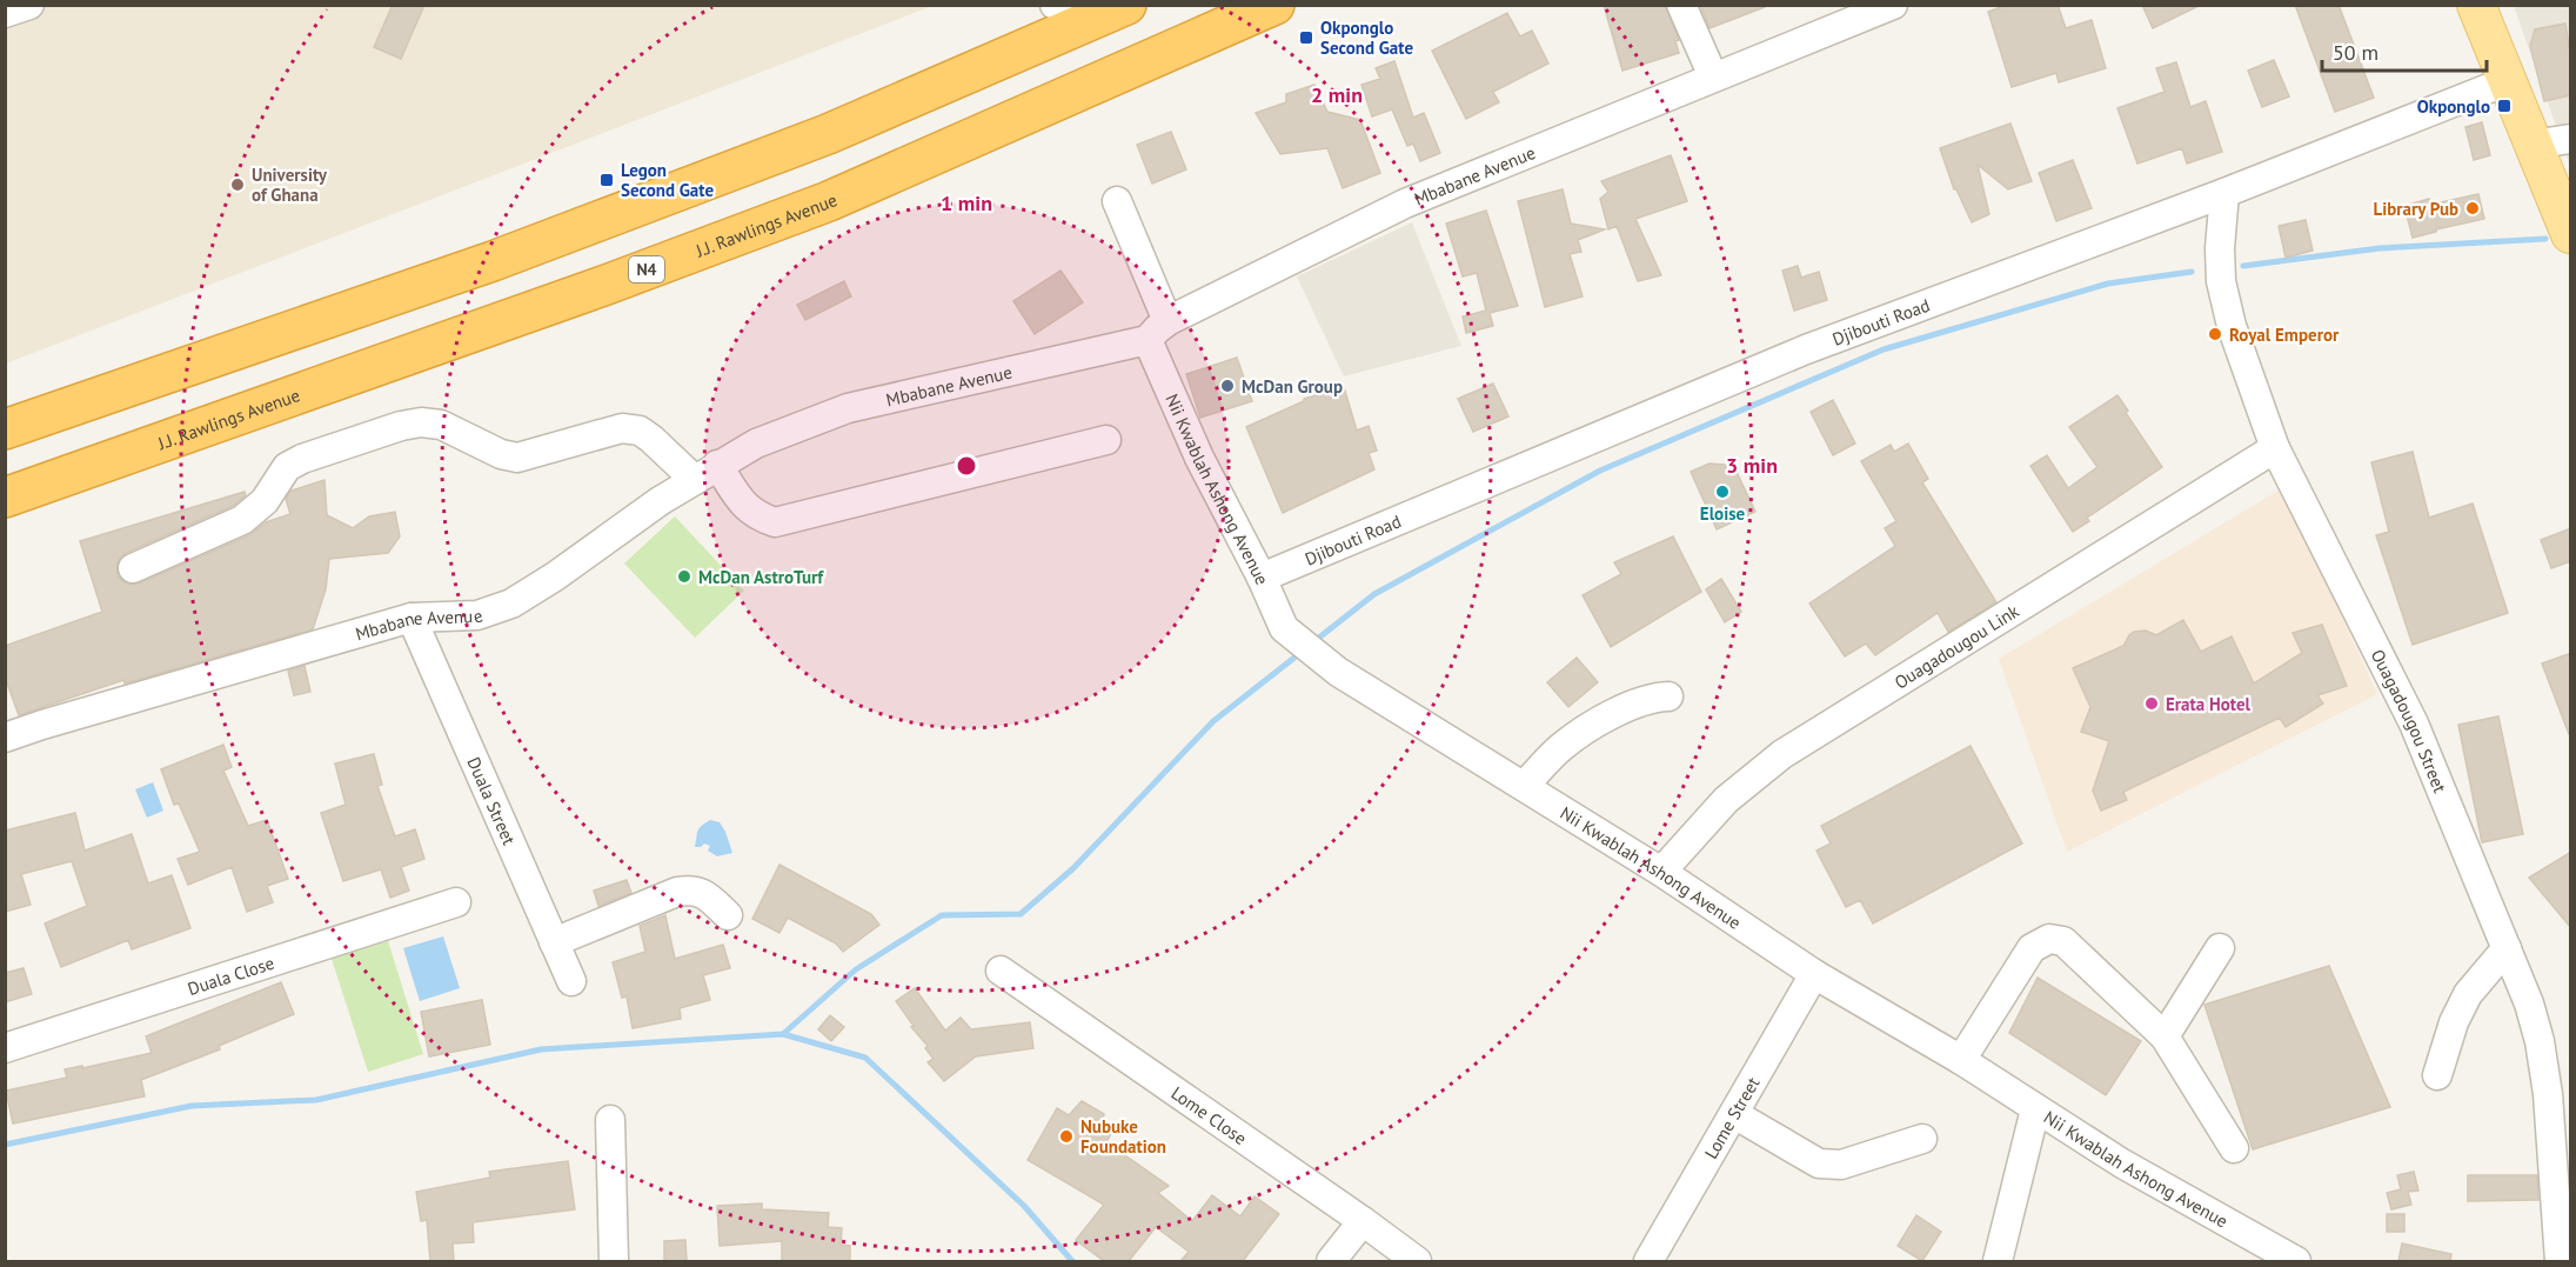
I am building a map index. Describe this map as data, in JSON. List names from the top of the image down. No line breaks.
{"streets":{"highway":["J.J. Rawlings Avenue","N4"],"street":["Mbabane Avenue","Djibouti Road","Nii Kwablah Ashong Avenue","Ouagadougou Link","Ouagadougou Street","Duala Street","Duala Close","Lome Close","Lome Street"]},"crossings":[["Mbabane Avenue","Nii Kwablah Ashong Avenue"],["Mbabane Avenue","Duala Street"],["Djibouti Road","Nii Kwablah Ashong Avenue"],["Djibouti Road","Ouagadougou Street"],["Nii Kwablah Ashong Avenue","Ouagadougou Link"],["Nii Kwablah Ashong Avenue","Lome Street"],["Ouagadougou Link","Ouagadougou Street"]],"places":{"transit":["Okponglo Second Gate","Okponglo","Legon Second Gate"],"other":["University of Ghana","Library Pub","Royal Emperor","McDan Group","Eloise","McDan AstroTurf","Erata Hotel","Nubuke Foundation"]},"scale_bar":"50 m","rings":["2 min","1 min","3 min"]}
